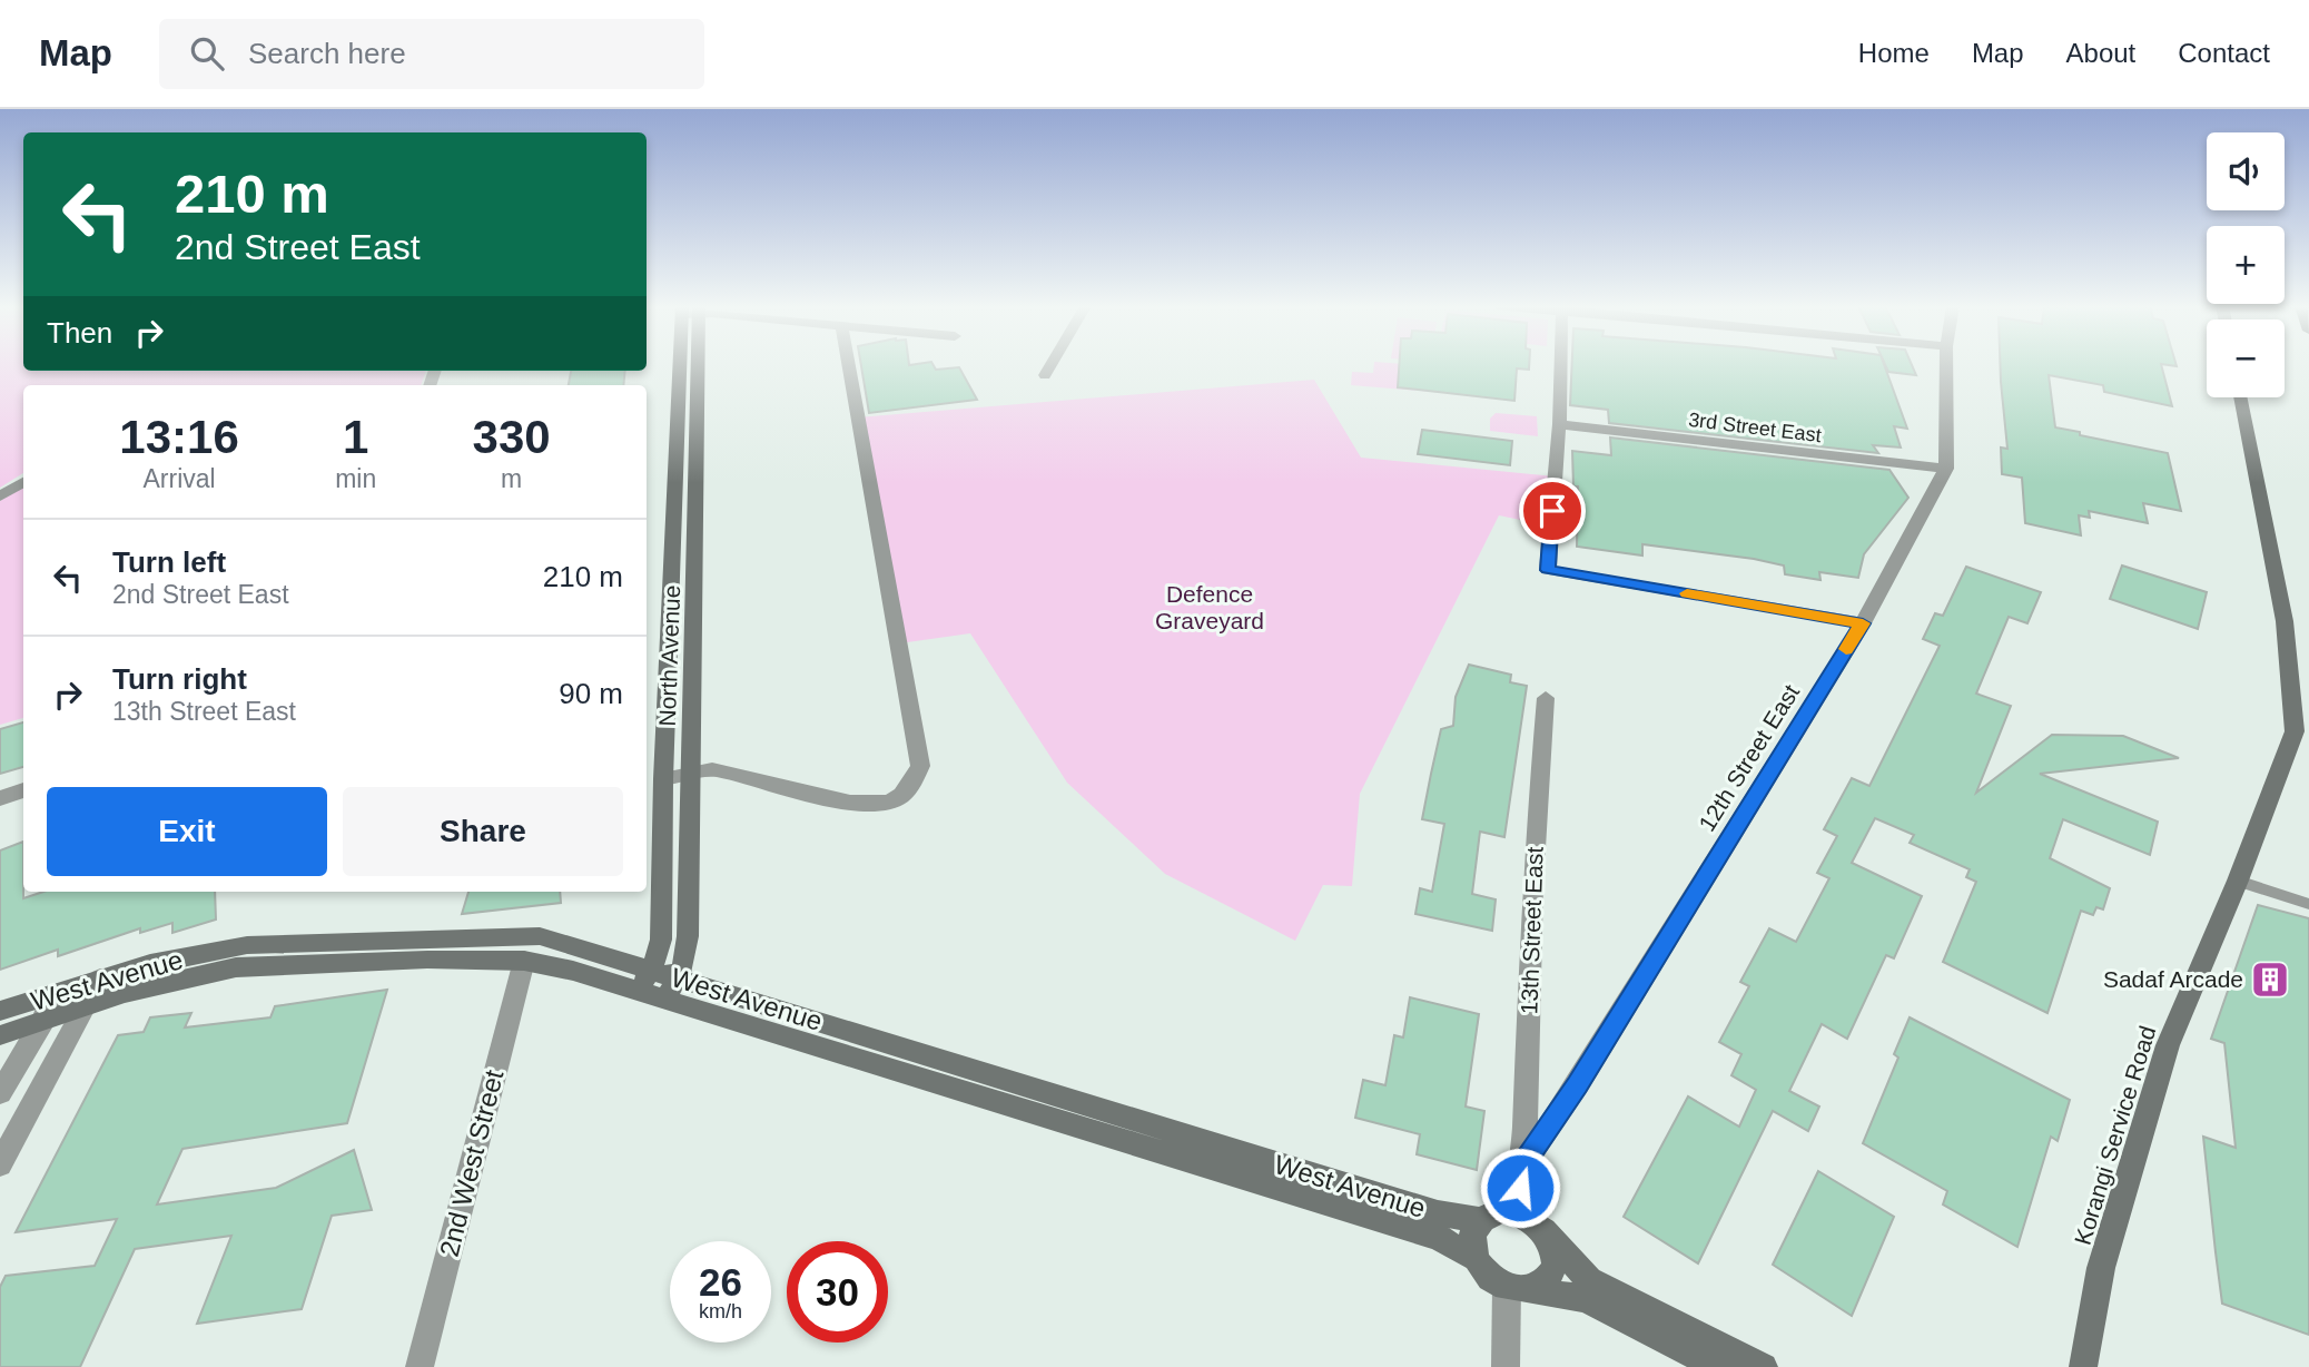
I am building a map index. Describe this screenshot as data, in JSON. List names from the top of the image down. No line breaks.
{"streets":{"street":["3rd Street East","North Avenue","12th Street East","13th Street East","West Avenue","Korangi Service Road","2nd West Street"]},"crossings":[["3rd Street East","12th Street East"],["North Avenue","West Avenue"],["12th Street East","13th Street East"],["12th Street East","West Avenue"],["West Avenue","2nd West Street"]],"parks":["Defence Graveyard"],"places":{"building":["Sadaf Arcade"]},"page":{"header":"Map","search":"Search here","nav":["Home","Map","About","Contact"],"map_buttons":["+","−"],"turn":["210 m","2nd Street East"],"then":"Then","eta":["13:16","Arrival","1","min","330","m"],"list":[{"name":"Turn left","note":"2nd Street East","value":"210 m"},{"name":"Turn right","note":"13th Street East","value":"90 m"}],"buttons":["Exit","Share"],"speed":"26 km/h","limit":"30"}}
